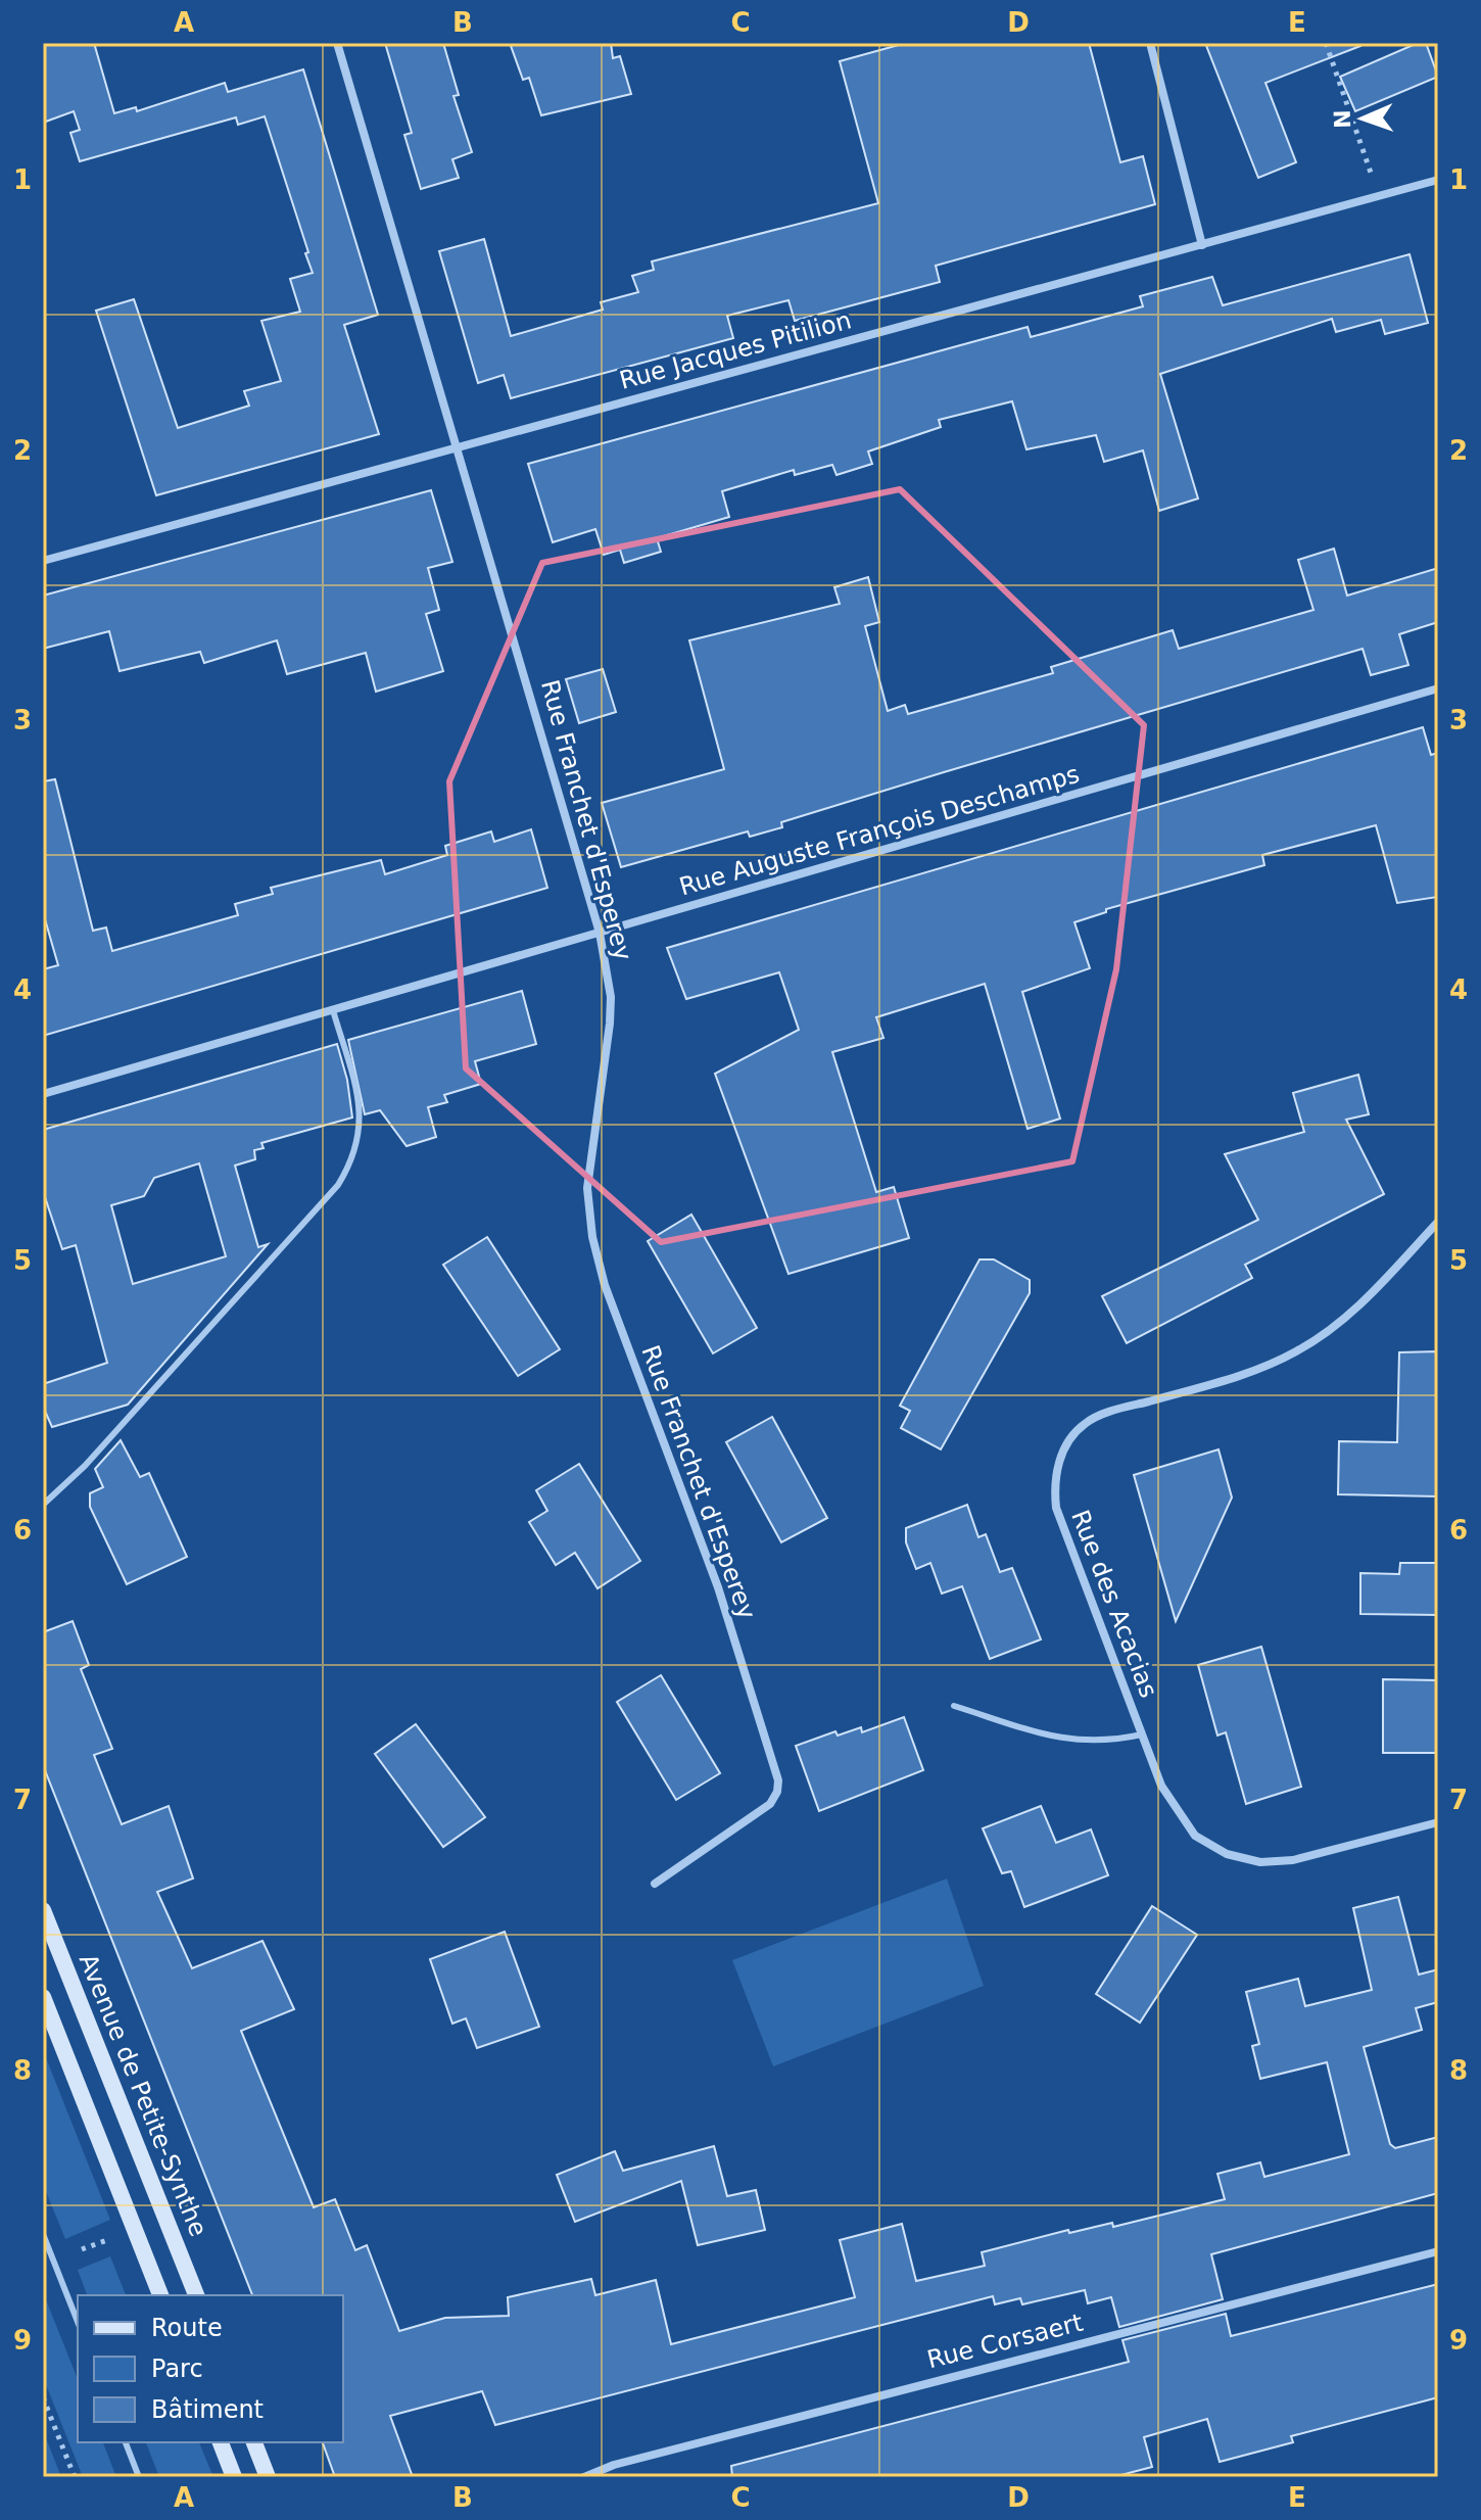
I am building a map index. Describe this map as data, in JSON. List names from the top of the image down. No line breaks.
{"streets":{"main road":["Avenue de Petite-Synthe"],"street":["Rue Jacques Pitilion","Rue Franchet d'Esperey","Rue Auguste François Deschamps","Rue des Acacias","Rue Corsaert"]},"crossings":[["Rue Jacques Pitilion","Rue Franchet d'Esperey"],["Rue Franchet d'Esperey","Rue Auguste François Deschamps"]],"legend":["Route","Parc","Bâtiment"],"north":"left","grid":{"columns":["A","B","C","D","E"],"rows":["1","2","3","4","5","6","7","8","9"]}}
